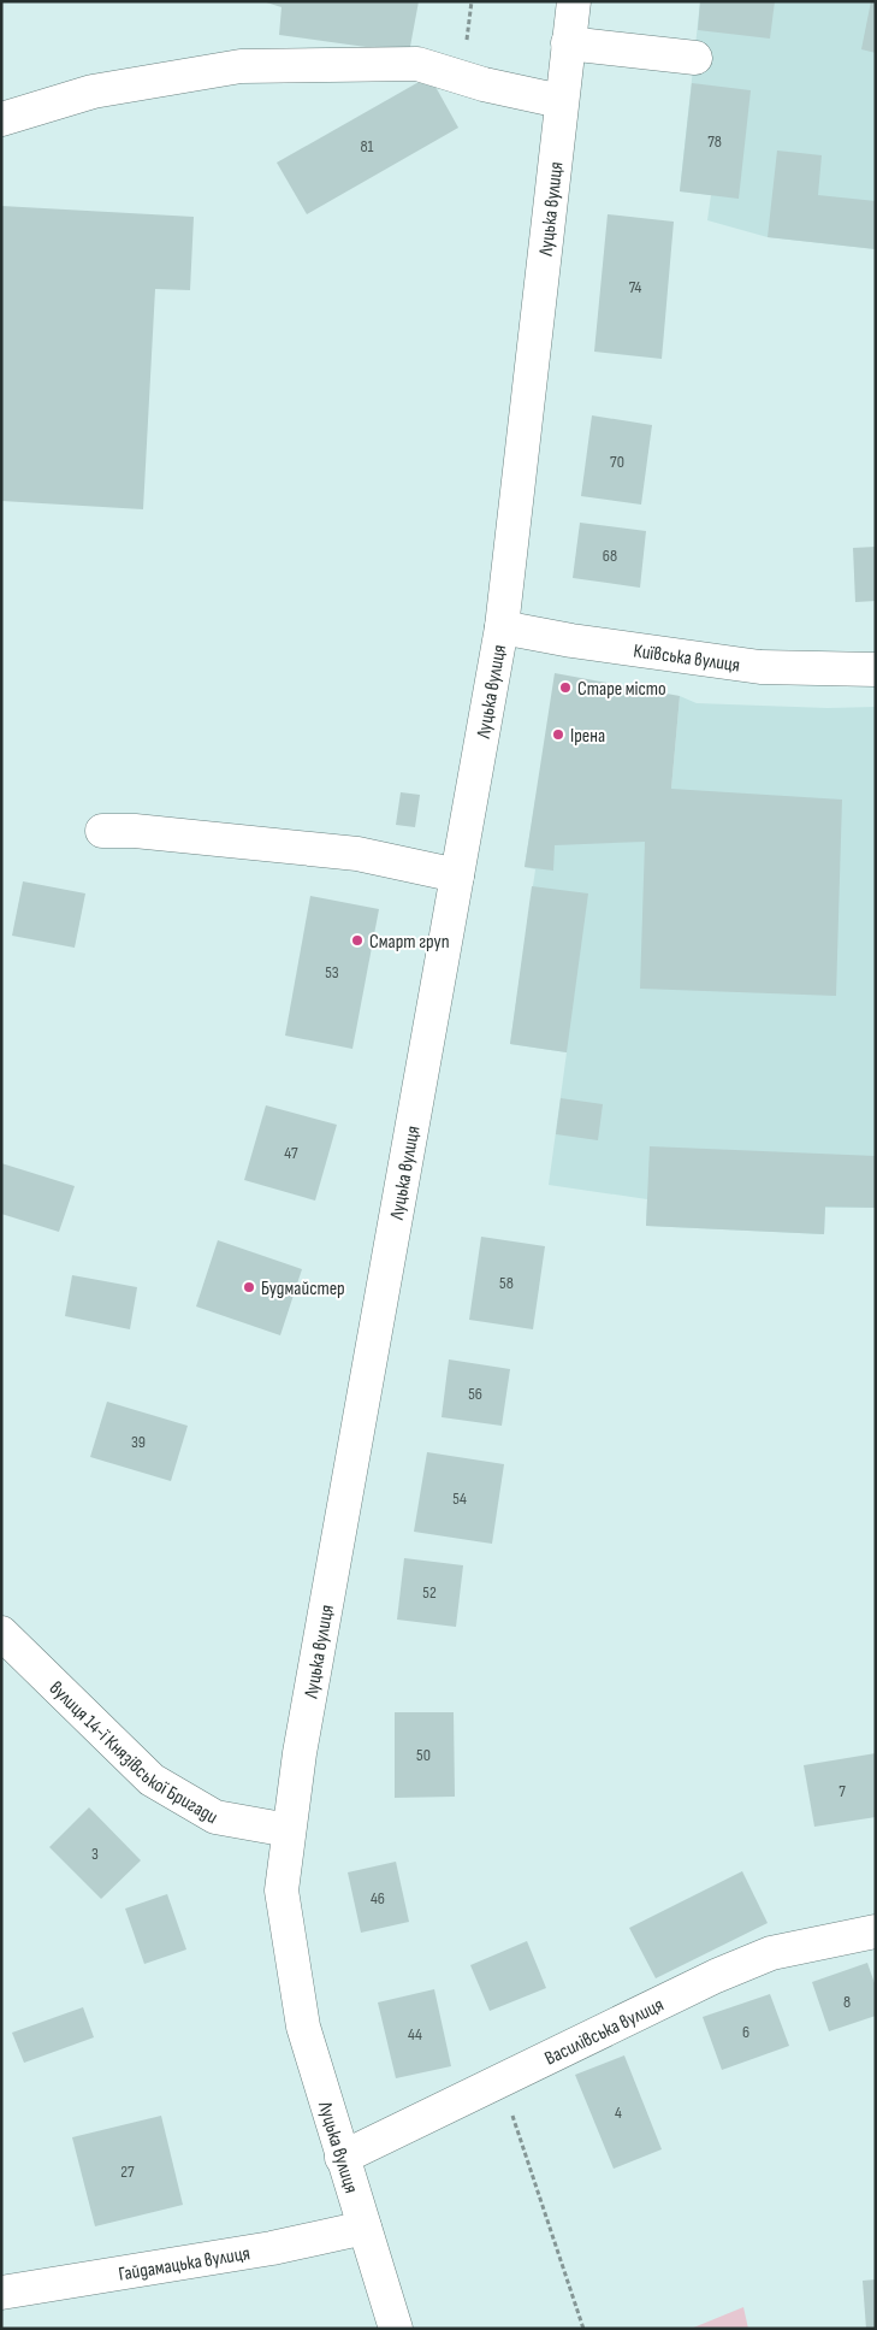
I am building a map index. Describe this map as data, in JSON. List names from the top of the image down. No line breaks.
{"streets":{"main road":["Луцька вулиця","Київська вулиця","вулиця 14-ї Князівської Бригади","Василівська вулиця","Гайдамацька вулиця"]},"crossings":[["Луцька вулиця","Київська вулиця"],["Луцька вулиця","вулиця 14-ї Князівської Бригади"],["Луцька вулиця","Василівська вулиця"],["Луцька вулиця","Гайдамацька вулиця"]],"places":["Старе місто","Ірена","Смарт груп","Будмайстер"],"house_numbers":["78","81","74","70","68","53","47","58","56","39","54","52","50","7","3","46","8","6","44","4","27"]}
